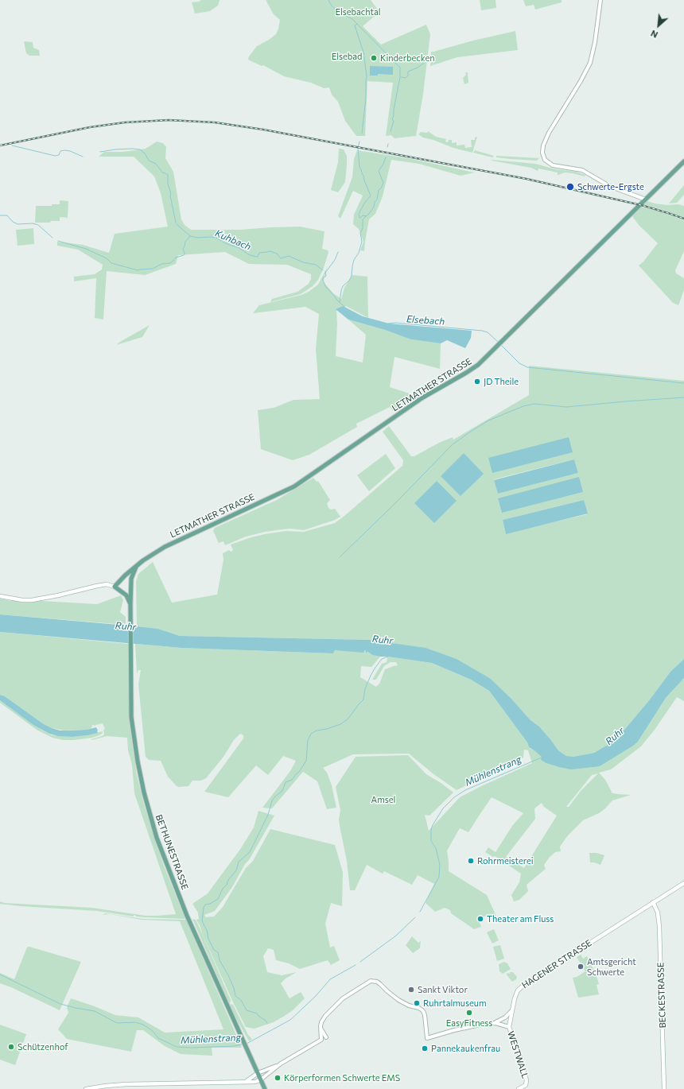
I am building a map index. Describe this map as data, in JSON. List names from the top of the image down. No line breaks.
{"streets":{"main road":["LETMATHER STRASSE","BETHUNESTRASSE","HAGENER STRASSE","BECKESTRASSE","WESTWALL"]},"crossings":[["LETMATHER STRASSE","BETHUNESTRASSE"],["HAGENER STRASSE","BECKESTRASSE"],["HAGENER STRASSE","WESTWALL"]],"water":["Kuhbach","Elsebach","Ruhr","Mühlenstrang"],"parks":["Elsebachtal","Elsebad","Amsel"],"places":["Kinderbecken","Schwerte-Ergste","JD Theile","Rohrmeisterei","Theater am Fluss","Amtsgericht Schwerte","Sankt Viktor","Ruhrtalmuseum","EasyFitness","Schützenhof","Pannekaukenfrau","Körperformen Schwerte EMS"],"north":"bottom left"}
